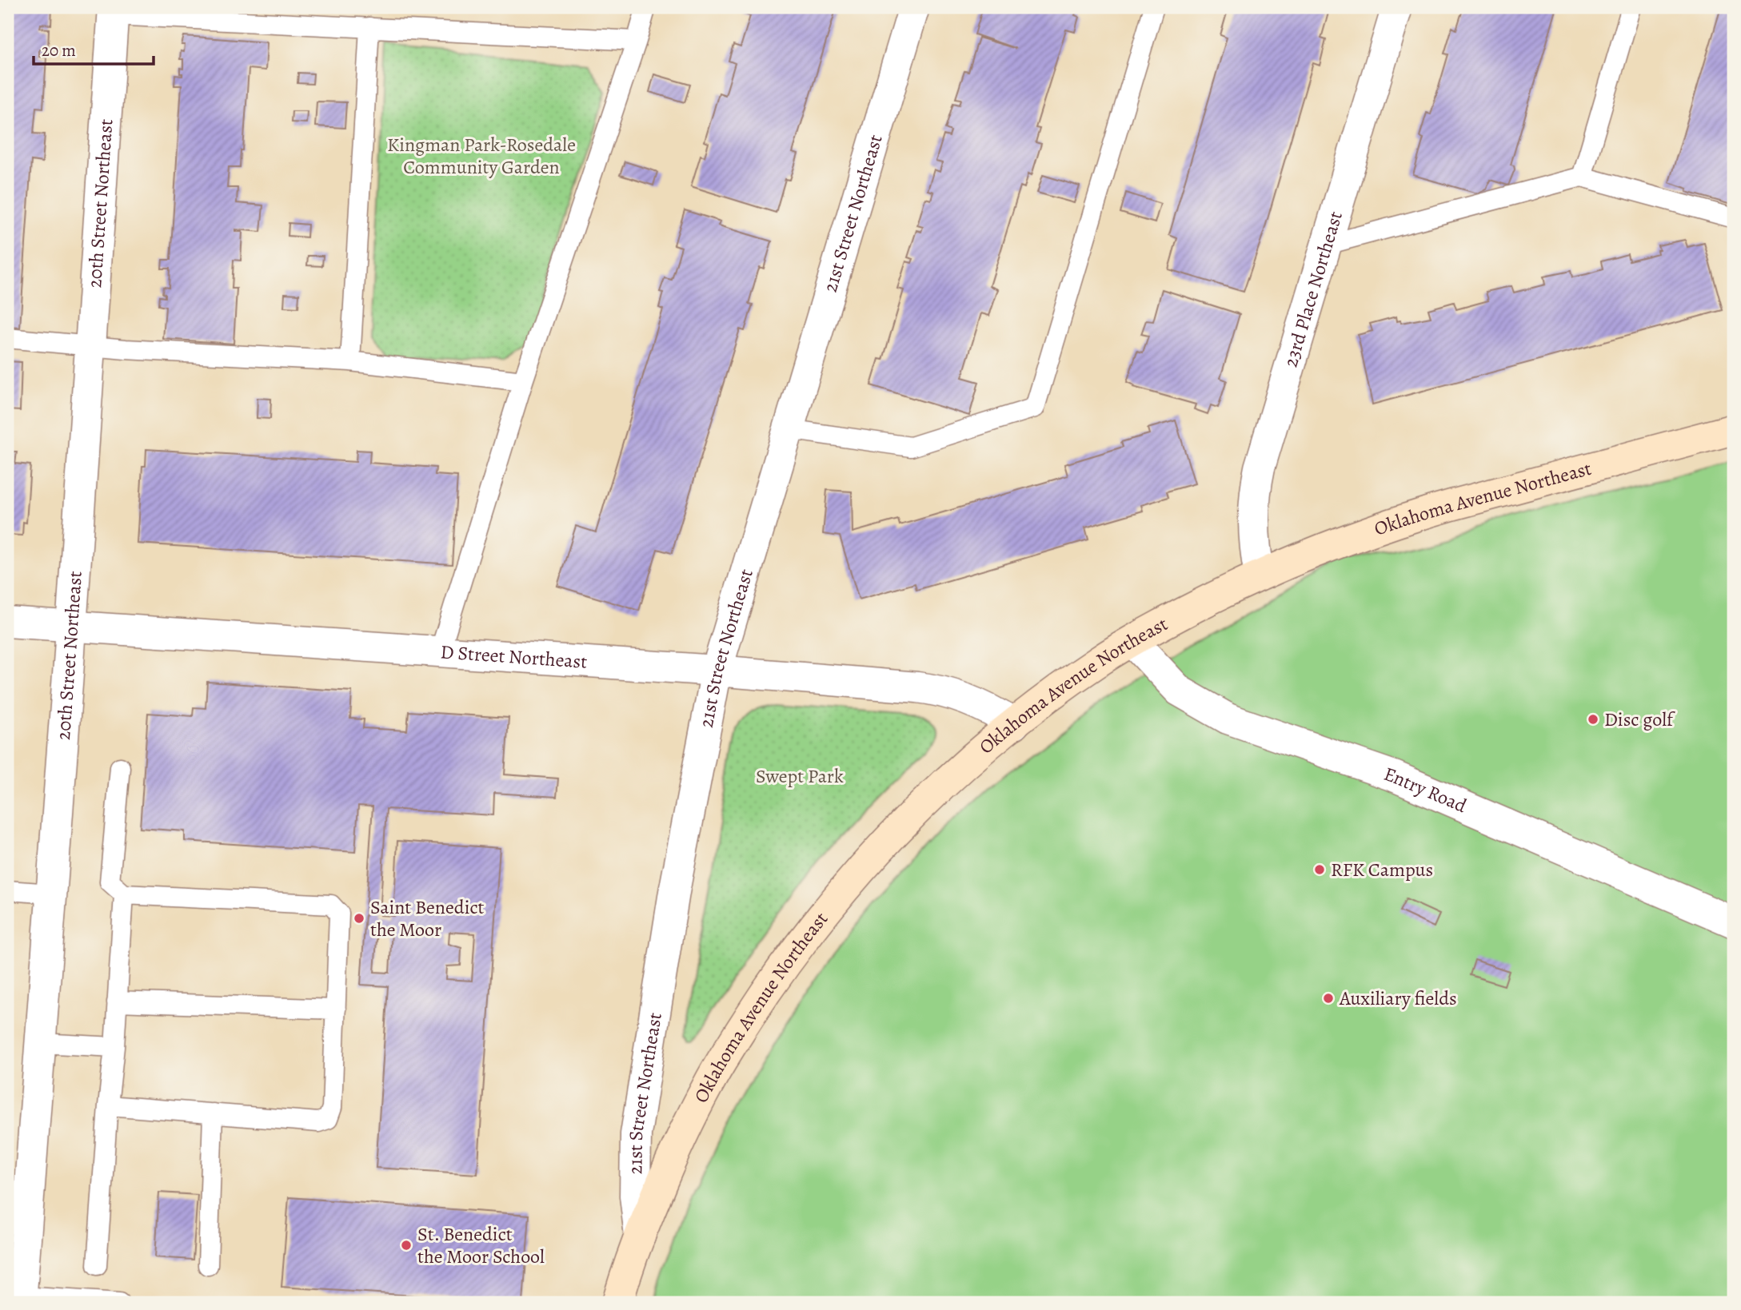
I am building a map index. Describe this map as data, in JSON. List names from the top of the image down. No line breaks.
{"streets":{"street":["20th Street Northeast","21st Street Northeast","23rd Place Northeast","Oklahoma Avenue Northeast","D Street Northeast","Entry Road"]},"crossings":[["20th Street Northeast","D Street Northeast"],["21st Street Northeast","Oklahoma Avenue Northeast"],["21st Street Northeast","D Street Northeast"],["23rd Place Northeast","Oklahoma Avenue Northeast"],["Oklahoma Avenue Northeast","D Street Northeast"],["Oklahoma Avenue Northeast","Entry Road"]],"parks":["Kingman Park-Rosedale Community Garden","Swept Park"],"places":["Disc golf","RFK Campus","Saint Benedict the Moor","Auxiliary fields","St. Benedict the Moor School"],"scale_bar":"20 m"}
